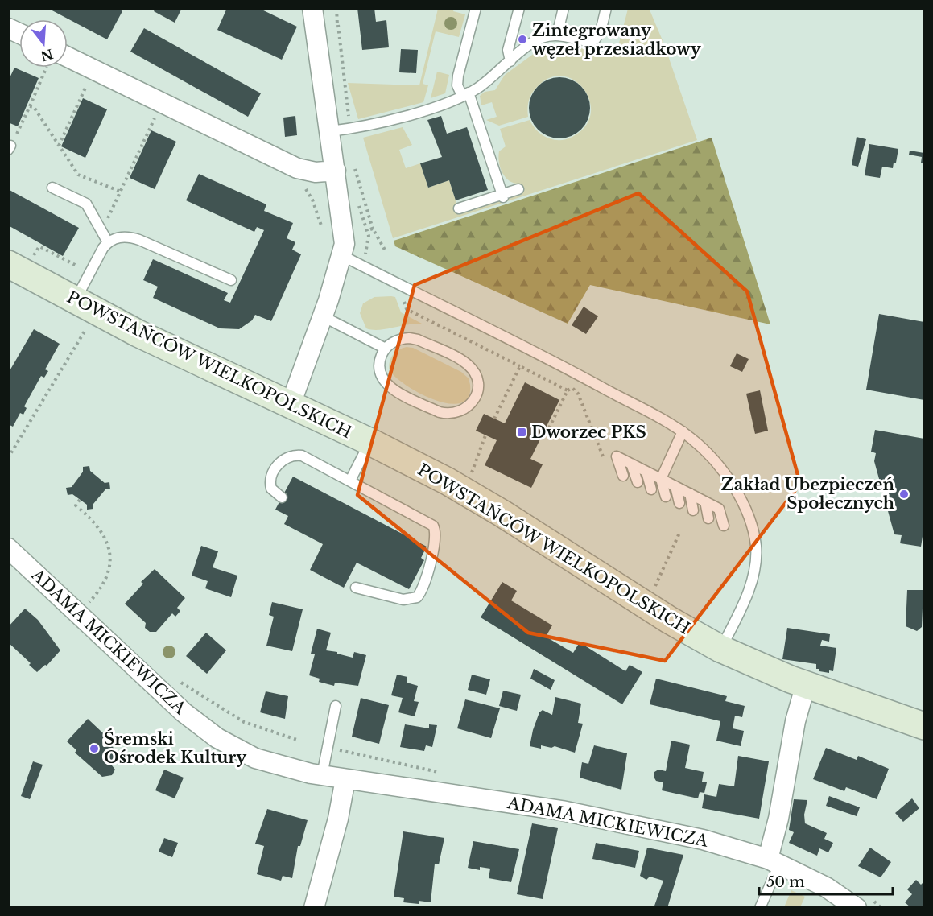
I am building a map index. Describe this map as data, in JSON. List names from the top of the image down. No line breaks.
{"streets":{"street":["POWSTAŃCÓW WIELKOPOLSKICH","ADAMA MICKIEWICZA"]},"places":{"other":["Zintegrowany węzeł przesiadkowy","Zakład Ubezpieczeń Społecznych","Śremski Ośrodek Kultury"],"transit":["Dworzec PKS"]},"scale_bar":"50 m","north":"bottom"}
